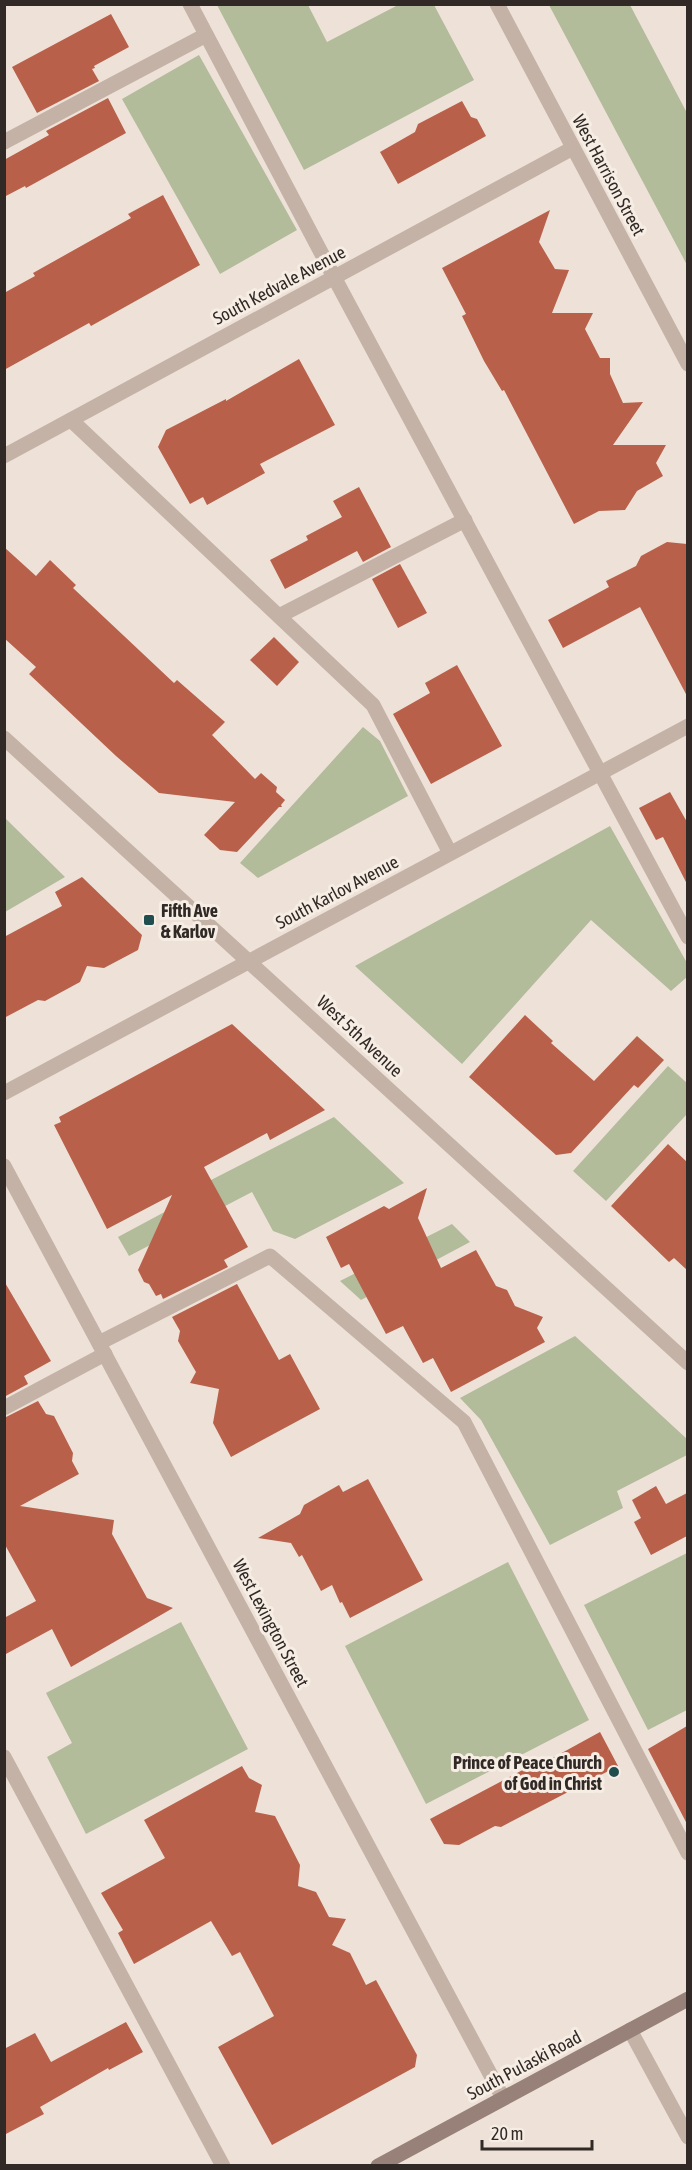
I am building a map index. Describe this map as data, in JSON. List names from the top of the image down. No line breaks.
{"streets":{"main road":["South Pulaski Road"],"street":["West Harrison Street","South Kedvale Avenue","South Karlov Avenue","West 5th Avenue","West Lexington Street"]},"crossings":[["West Harrison Street","South Kedvale Avenue"],["South Karlov Avenue","West 5th Avenue"],["West Lexington Street","South Pulaski Road"]],"places":{"transit":["Fifth Ave & Karlov"],"other":["Prince of Peace Church of God in Christ"]},"scale_bar":"20 m"}
